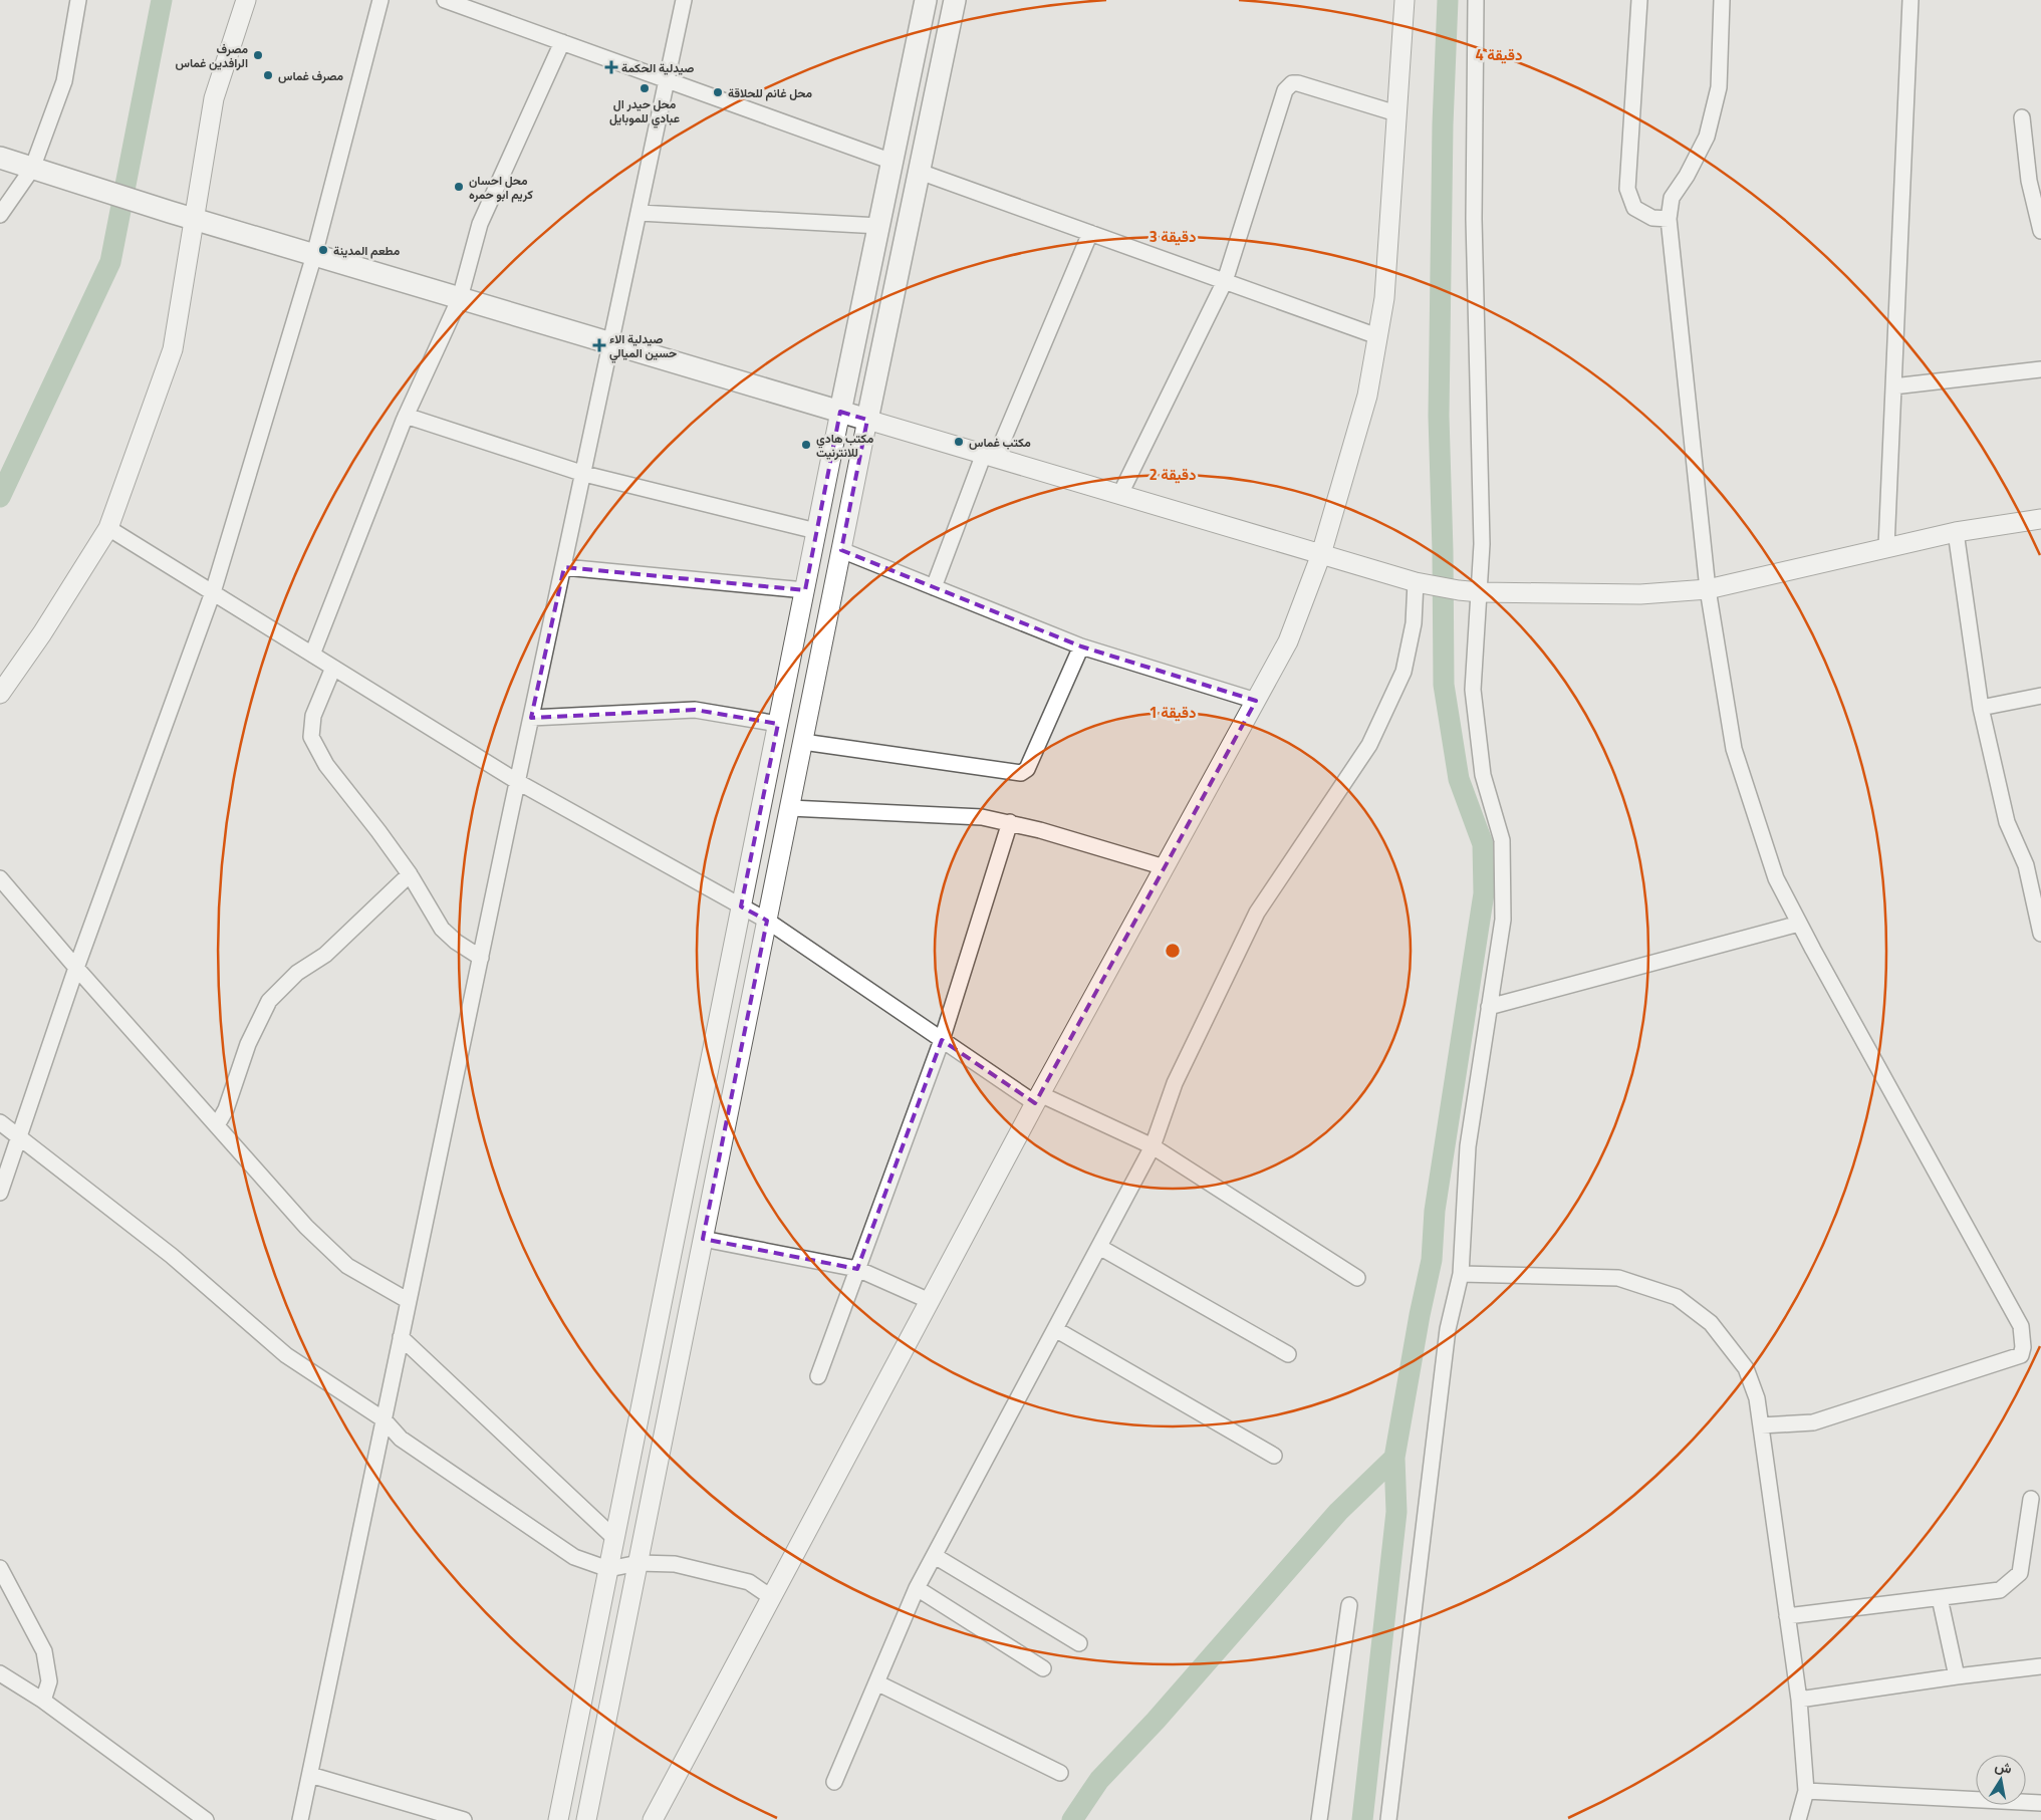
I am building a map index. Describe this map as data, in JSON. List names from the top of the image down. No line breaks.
{"places":{"other":["مصرف الرافدين غماس","مصرف غماس","محل حيدر ال عبادي للموبايل","محل غانم للحلاقة","محل احسان كريم ابو حمره","مطعم المدينة","مكتب غماس","مكتب هادي للانترنيت"],"health":["صيدلية الحكمة","صيدلية الاء حسين الميالي"]},"north":"top","rings":["4 دقيقة","3 دقيقة","2 دقيقة","1 دقيقة"]}
